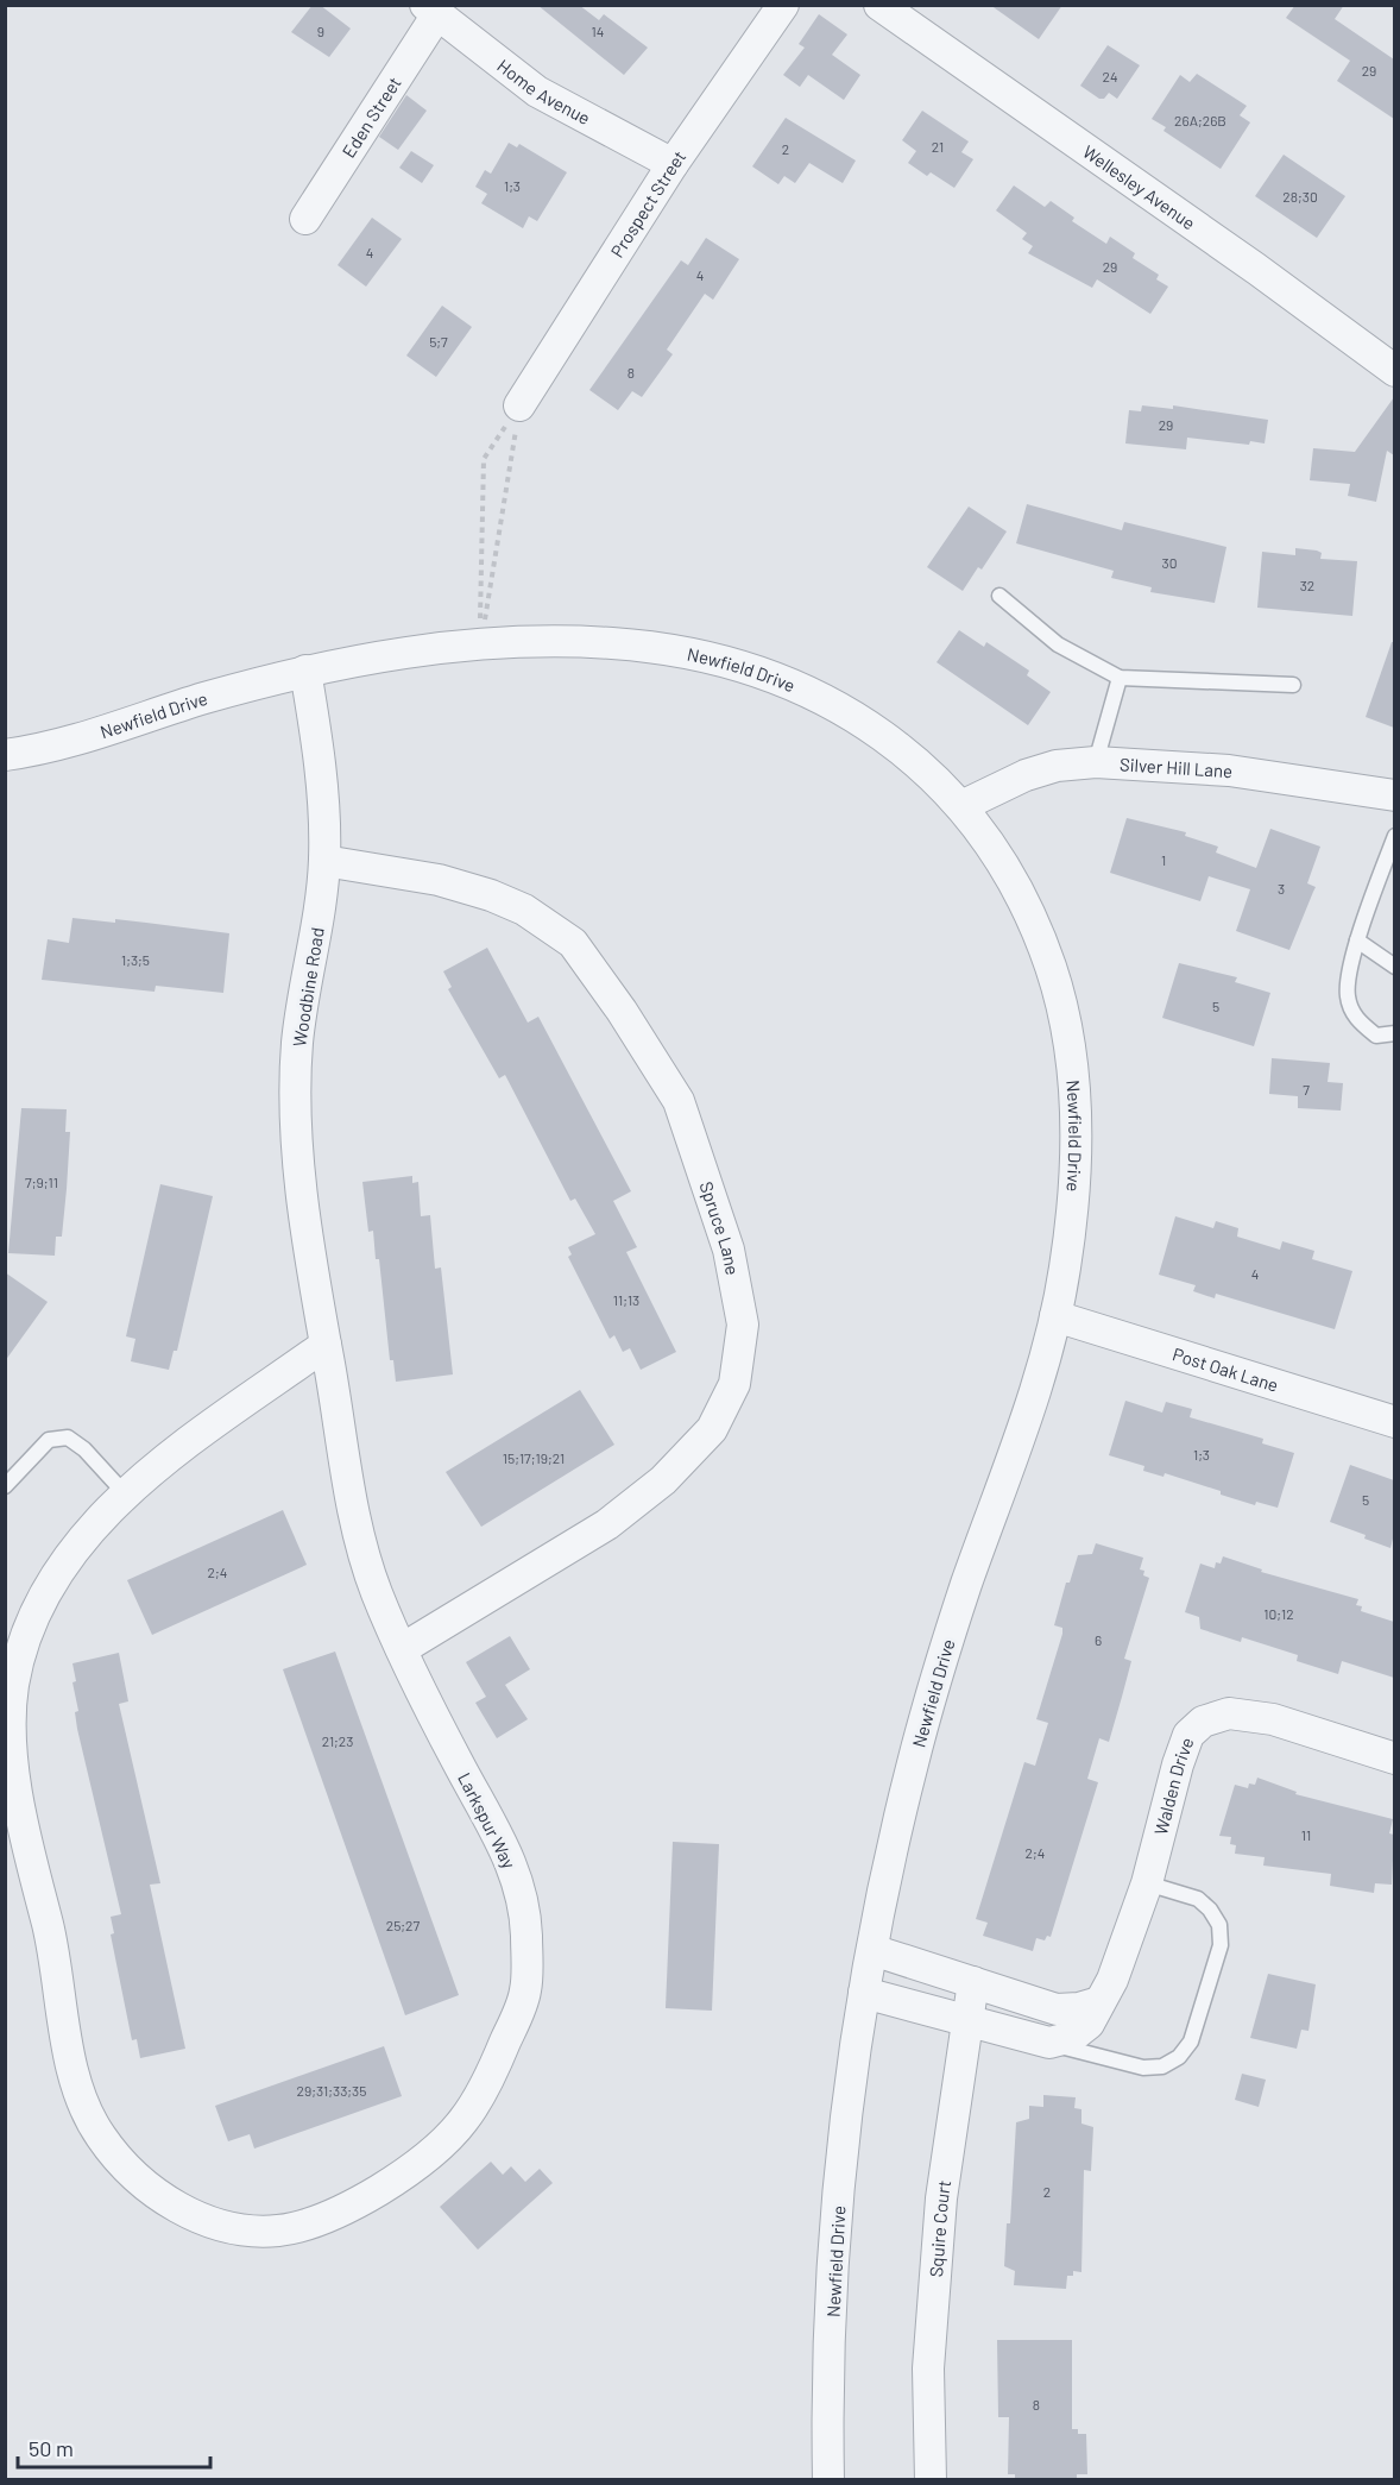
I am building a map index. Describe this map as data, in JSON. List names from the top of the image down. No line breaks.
{"streets":{"street":["Home Avenue","Eden Street","Wellesley Avenue","Prospect Street","Newfield Drive","Silver Hill Lane","Woodbine Road","Spruce Lane","Post Oak Lane","Walden Drive","Larkspur Way","Squire Court"]},"crossings":[["Home Avenue","Eden Street"],["Home Avenue","Prospect Street"],["Newfield Drive","Silver Hill Lane"],["Newfield Drive","Woodbine Road"],["Newfield Drive","Post Oak Lane"],["Woodbine Road","Spruce Lane"],["Woodbine Road","Larkspur Way"],["Spruce Lane","Larkspur Way"]],"house_numbers":["9","14","29","24","26A;26B","21","2","1;3","28;30","4","29","4","5;7","8","29","30","32","1","3","1;3;5","5","7","7;9;11","4","11;13","1;3","15;17;19;21","5","2;4","10;12","6","21;23","11","2;4","25;27","29;31;33;35","2","8"],"scale_bar":"50 m"}
